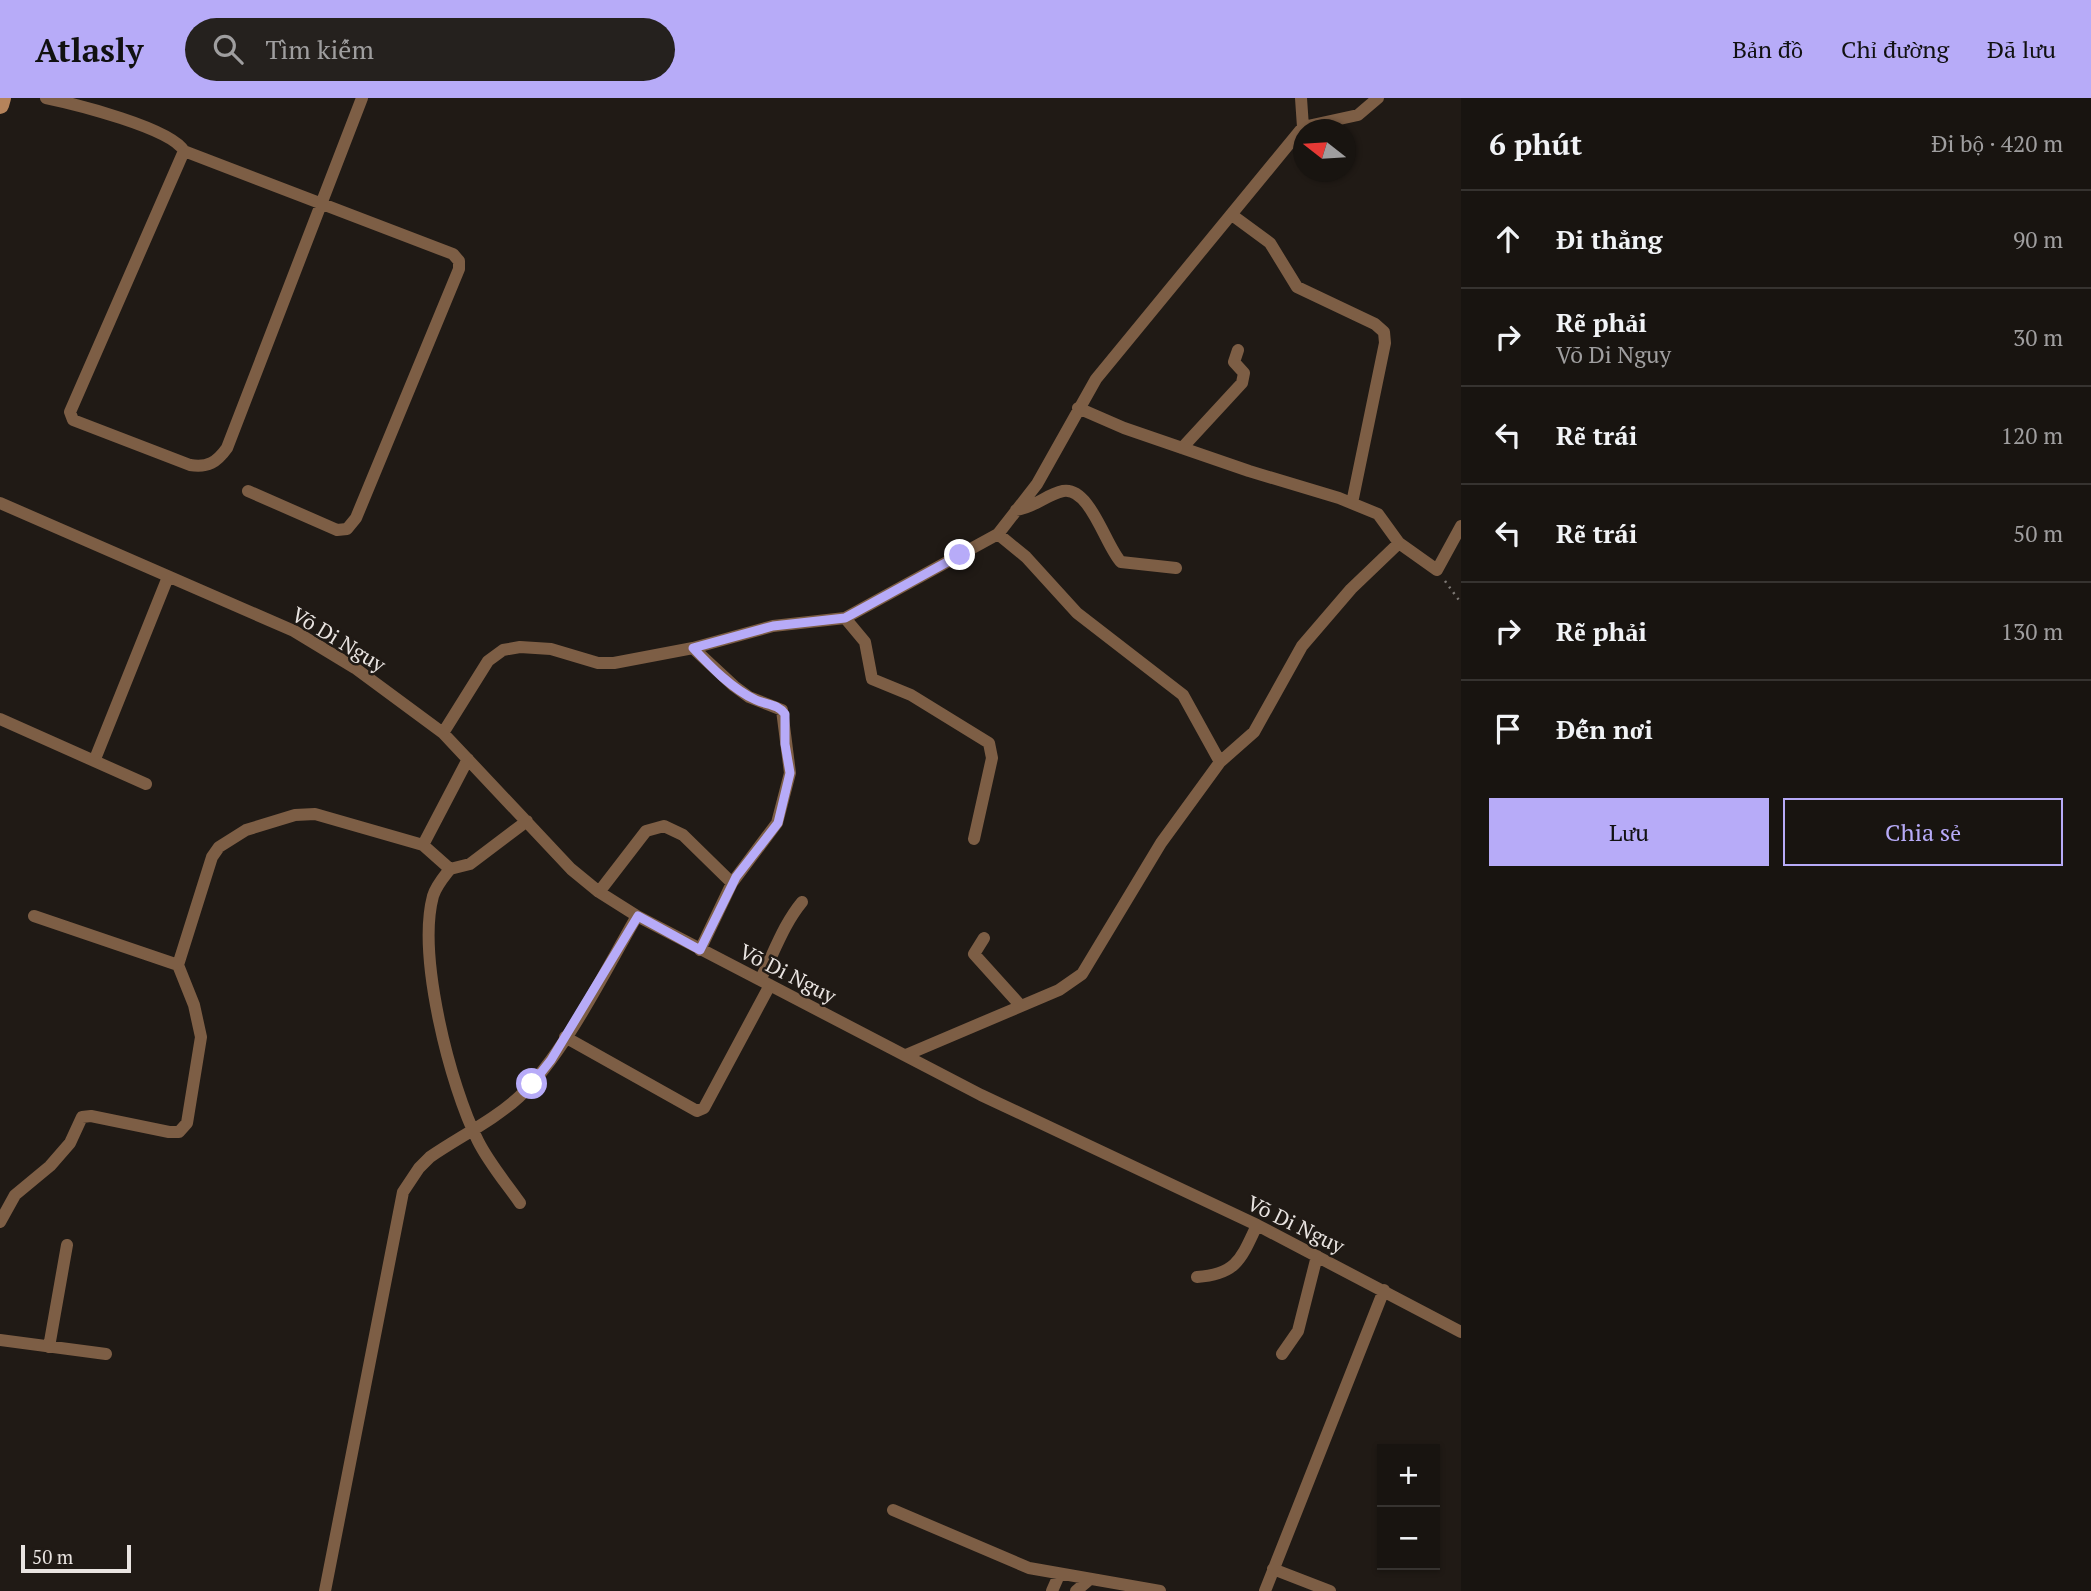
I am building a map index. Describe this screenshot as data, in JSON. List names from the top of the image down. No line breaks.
{"streets":{"street":["Võ Di Nguy"]},"scale_bar":"50 m","north":"left","page":{"header":"Atlasly","search":"Tìm kiếm","nav":["Bản đồ","Chỉ đường","Đã lưu"],"heading":["6 phút","Đi bộ · 420 m"],"list":[["Đi thẳng","90 m"],["Rẽ phải","Võ Di Nguy","30 m"],["Rẽ trái","120 m"],["Rẽ trái","50 m"],["Rẽ phải","130 m"],"Đến nơi"],"buttons":["Lưu","Chia sẻ"],"map_buttons":["+","−"],"scale":"50 m"}}
